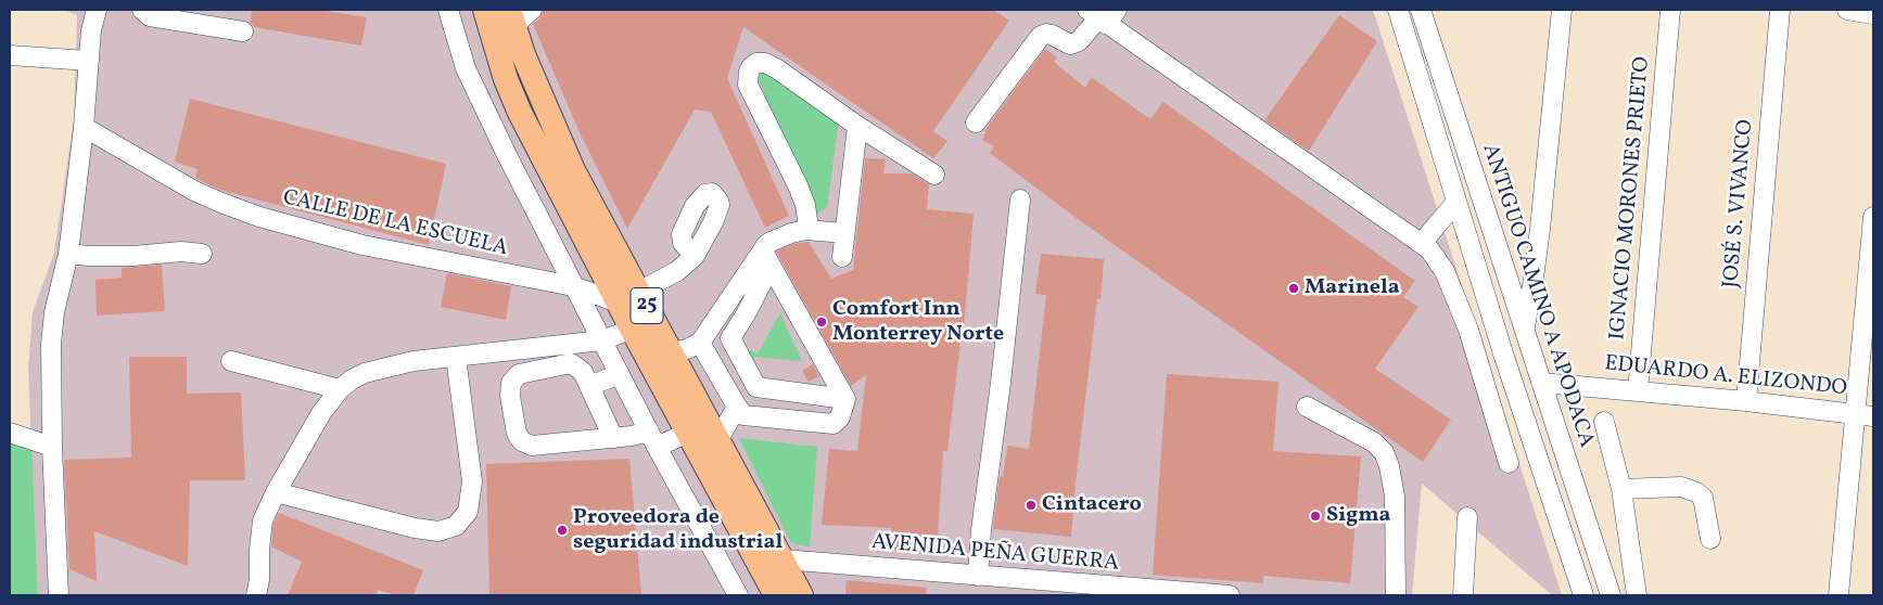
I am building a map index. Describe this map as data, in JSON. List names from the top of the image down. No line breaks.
{"streets":{"main road":["25"],"street":["IGNACIO MORONES PRIETO","JOSÉ S. VIVANCO","CALLE DE LA ESCUELA","ANTIGUO CAMINO A APODACA","EDUARDO A. ELIZONDO","AVENIDA PEÑA GUERRA"]},"crossings":[["IGNACIO MORONES PRIETO","EDUARDO A. ELIZONDO"],["JOSÉ S. VIVANCO","EDUARDO A. ELIZONDO"],["CALLE DE LA ESCUELA","25"],["ANTIGUO CAMINO A APODACA","EDUARDO A. ELIZONDO"],["25","AVENIDA PEÑA GUERRA"]],"places":["Marinela","Comfort Inn Monterrey Norte","Cintacero","Sigma","Proveedora de seguridad industrial"]}
